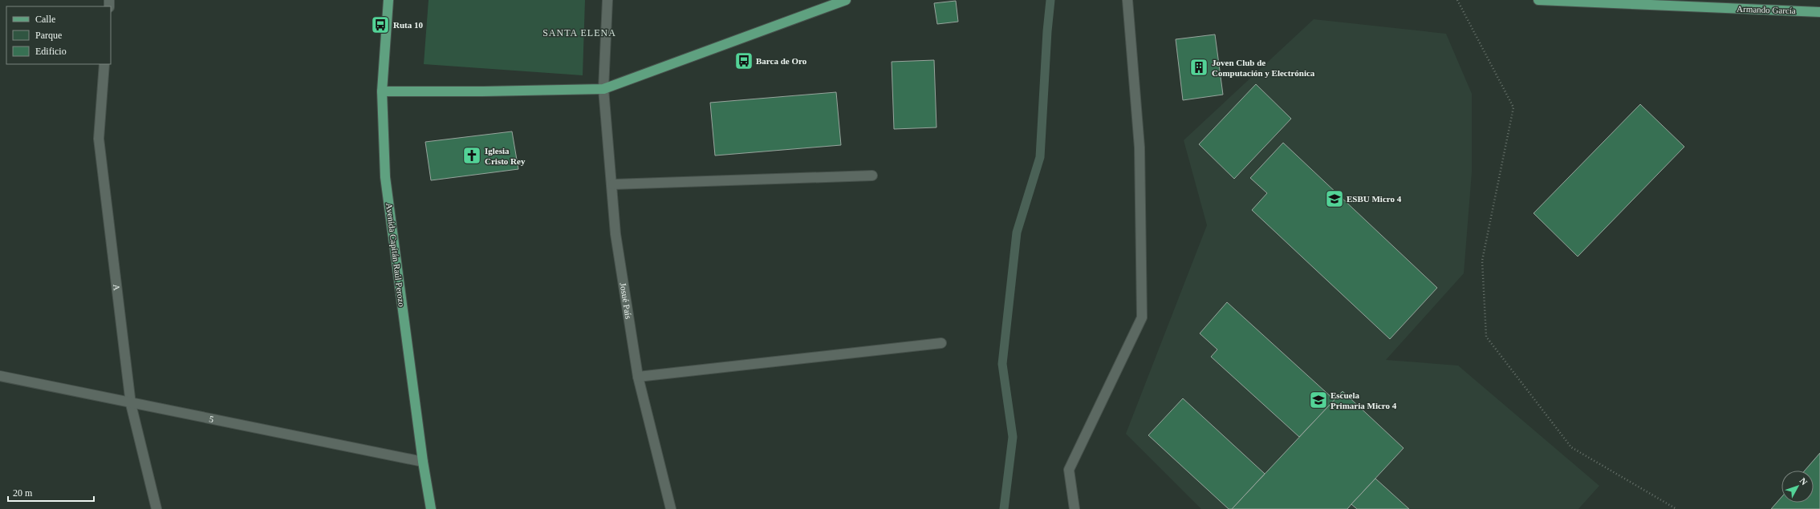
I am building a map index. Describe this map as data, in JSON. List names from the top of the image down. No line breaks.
{"streets":{"main road":["Armando García","Avenida Capitán Raúl Perozo"],"street":["A","Josué País","5"]},"crossings":[["Avenida Capitán Raúl Perozo","5"],["A","5"]],"districts":["SANTA ELENA"],"places":{"bus stop":["Ruta 10","Barca de Oro"],"building":["Joven Club de Computación y Electrónica"],"church":["Iglesia Cristo Rey"],"school or university":["ESBU Micro 4","Escuela Primaria Micro 4"]},"legend":["Calle","Parque","Edificio"],"scale_bar":"20 m","north":"top right"}
